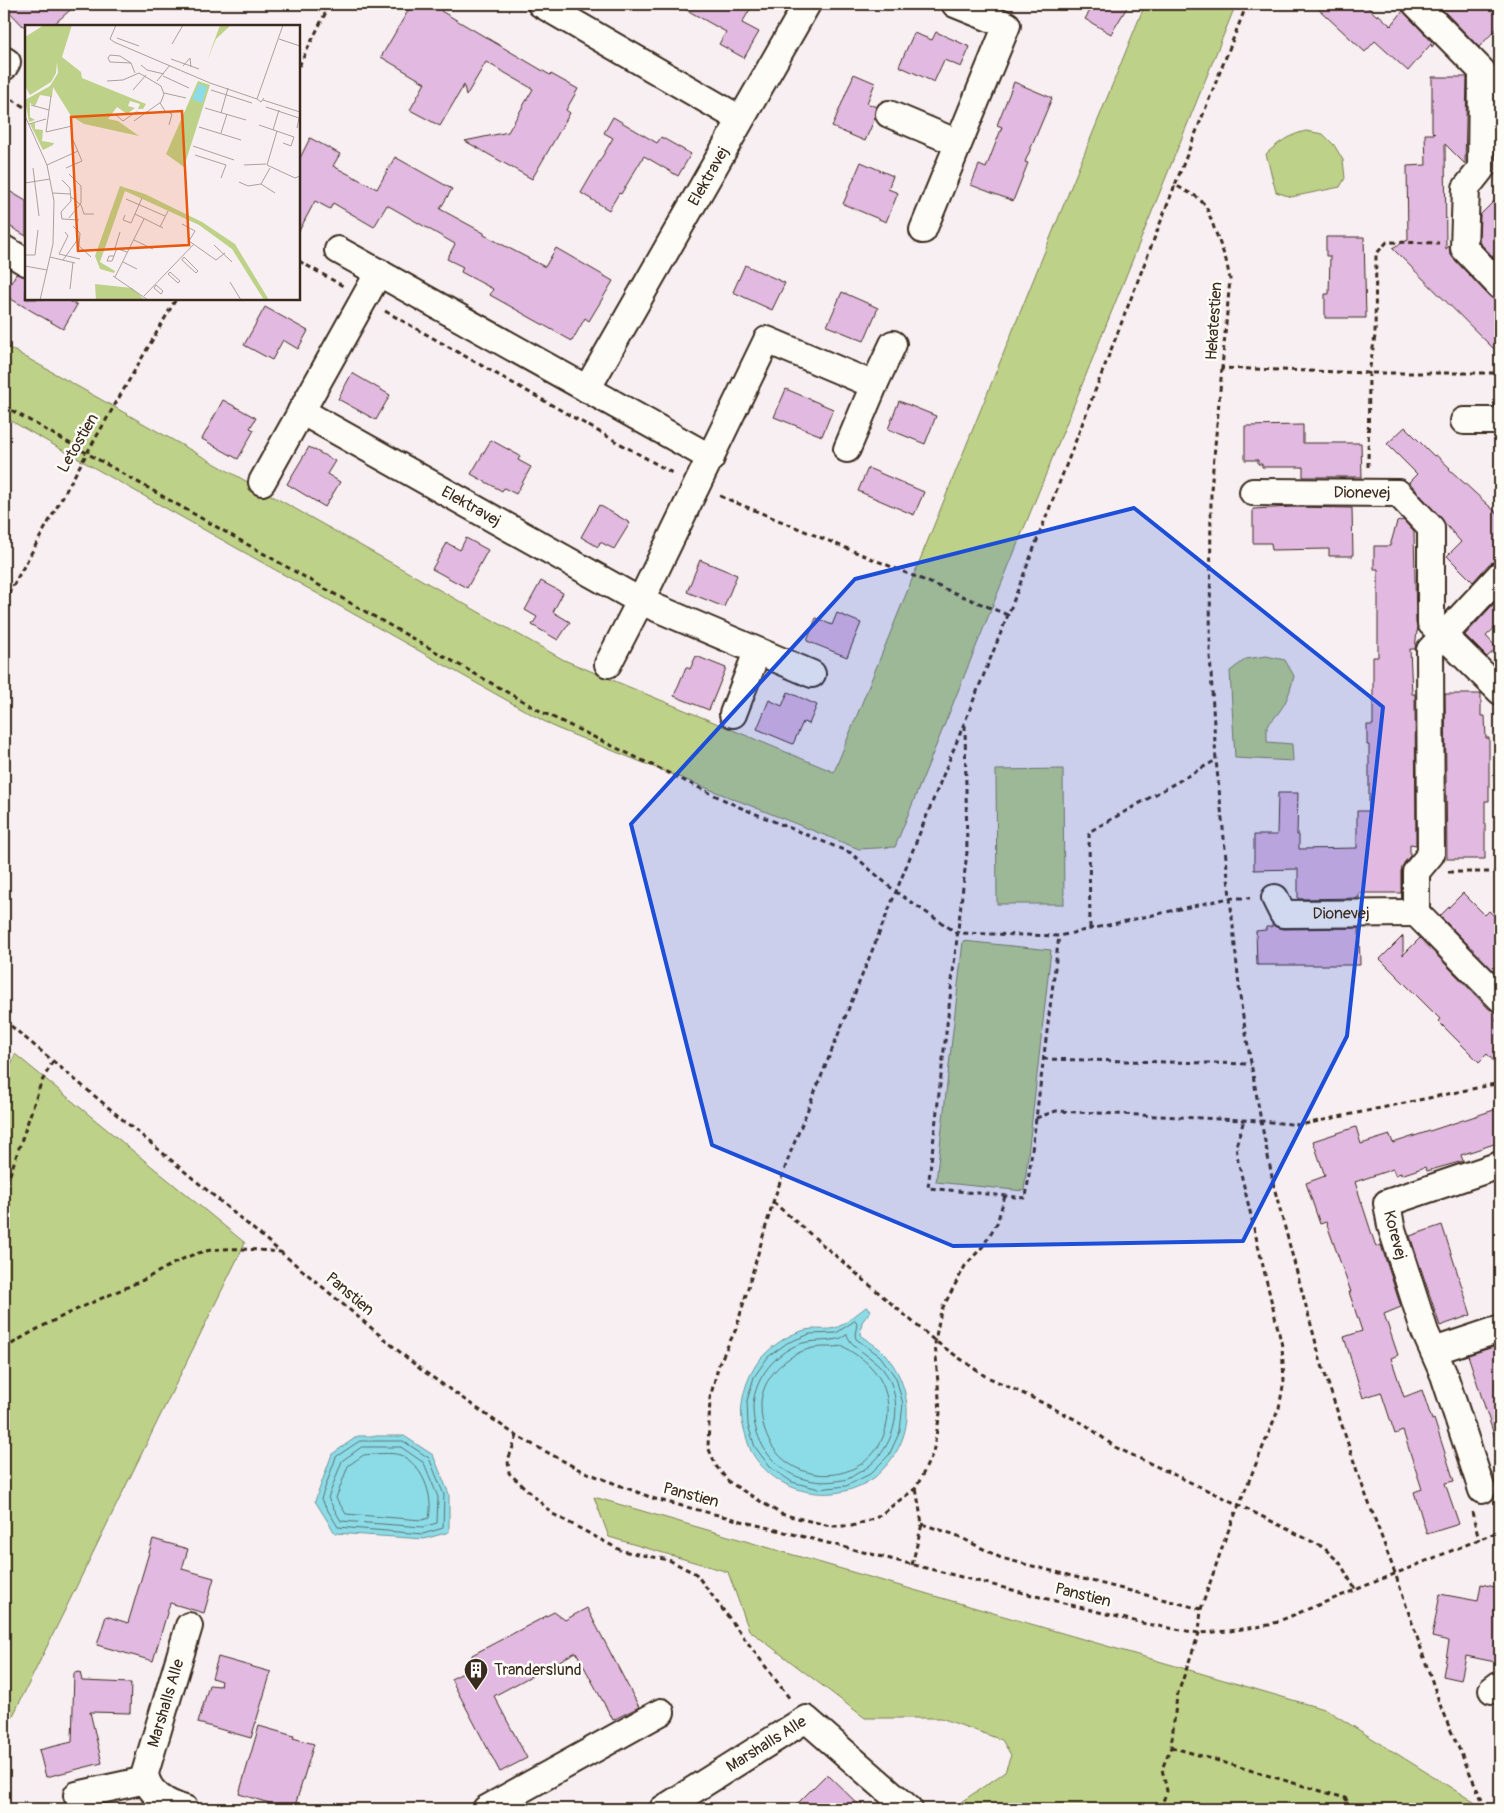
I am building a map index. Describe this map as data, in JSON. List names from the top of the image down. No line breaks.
{"streets":{"street":["Elektravej","Dionevej","Korevej","Marshalls Alle"],"path":["Hekatestien","Letostien","Panstien"]},"places":{"building":["Tranderslund"]}}
